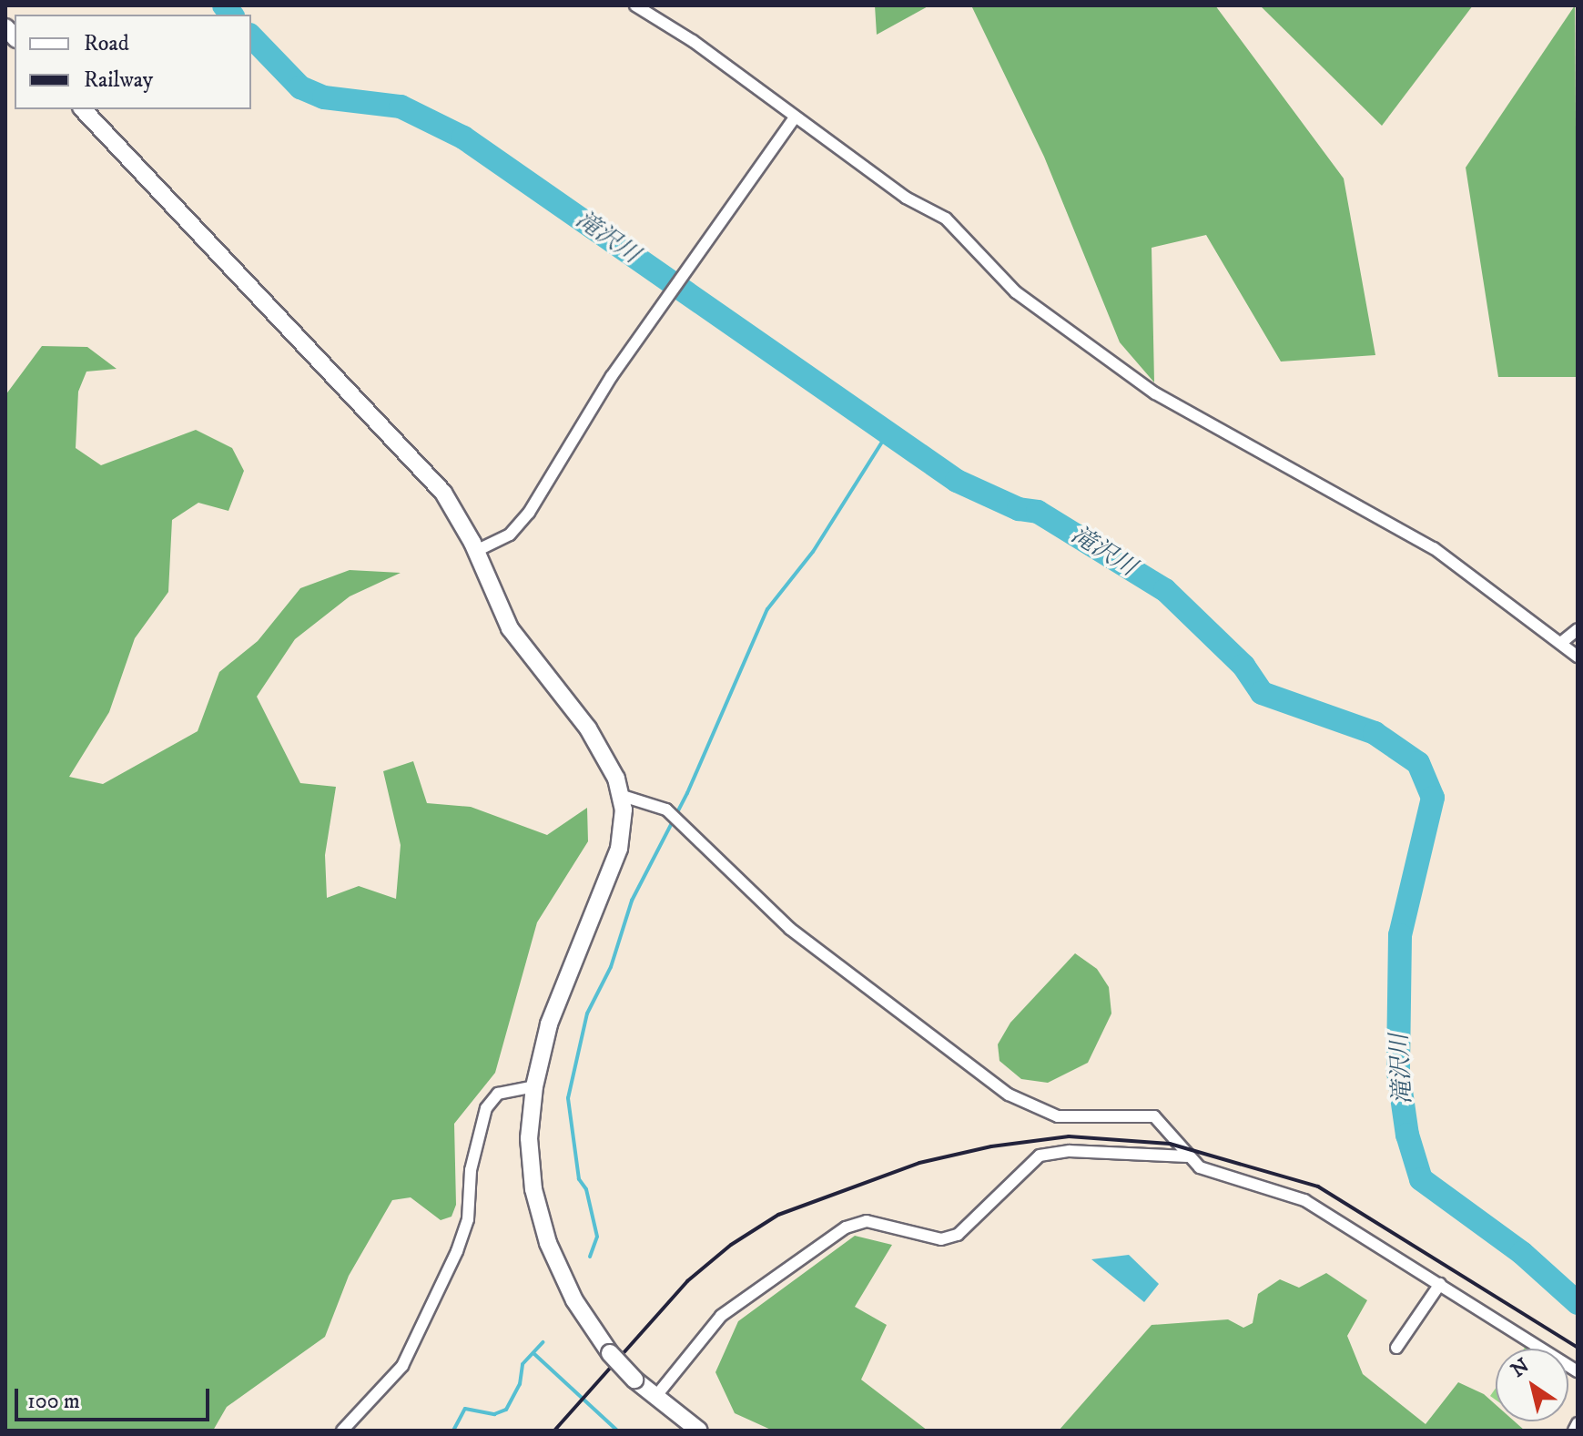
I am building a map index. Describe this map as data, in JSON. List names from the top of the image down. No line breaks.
{"water":["滝沢川"],"legend":["Road","Railway"],"scale_bar":"100 m","north":"top left"}
